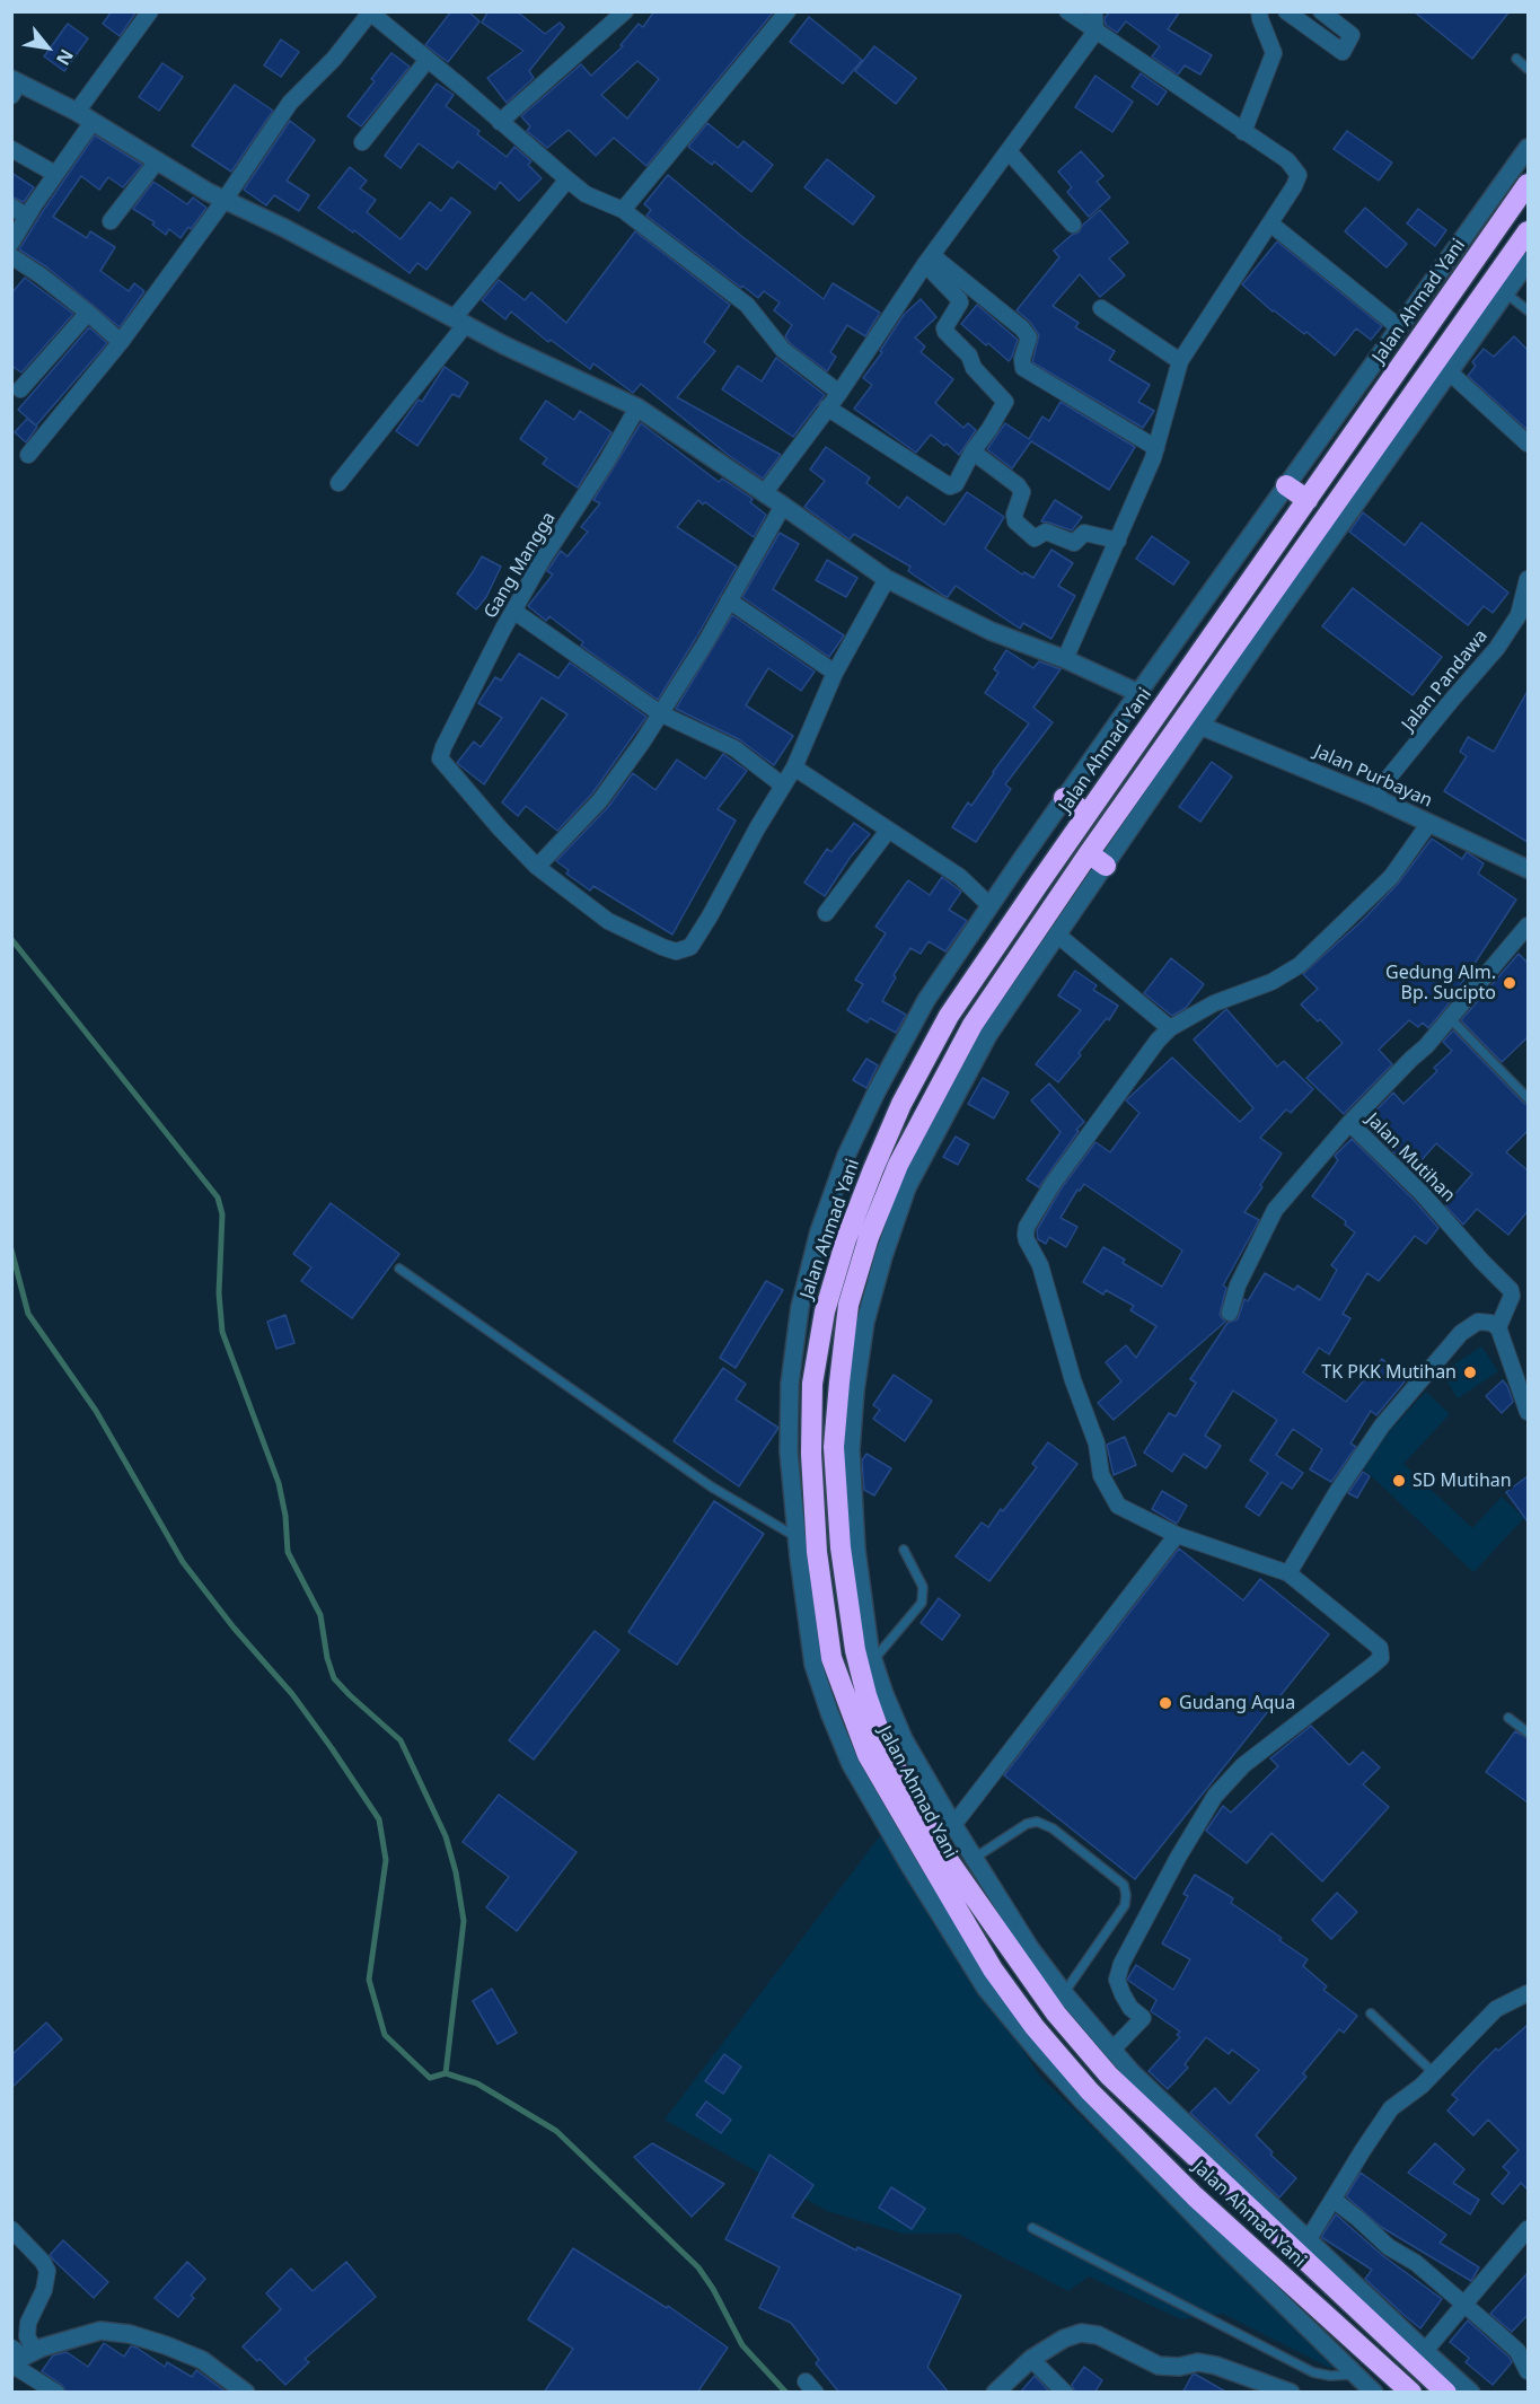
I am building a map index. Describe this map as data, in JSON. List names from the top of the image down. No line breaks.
{"streets":{"highway":["Jalan Ahmad Yani"],"street":["Gang Mangga","Jalan Pandawa","Jalan Purbayan","Jalan Mutihan"]},"crossings":[["Jalan Pandawa","Jalan Purbayan"]],"places":["Gedung Alm. Bp. Sucipto","TK PKK Mutihan","SD Mutihan","Gudang Aqua"],"north":"bottom right"}
